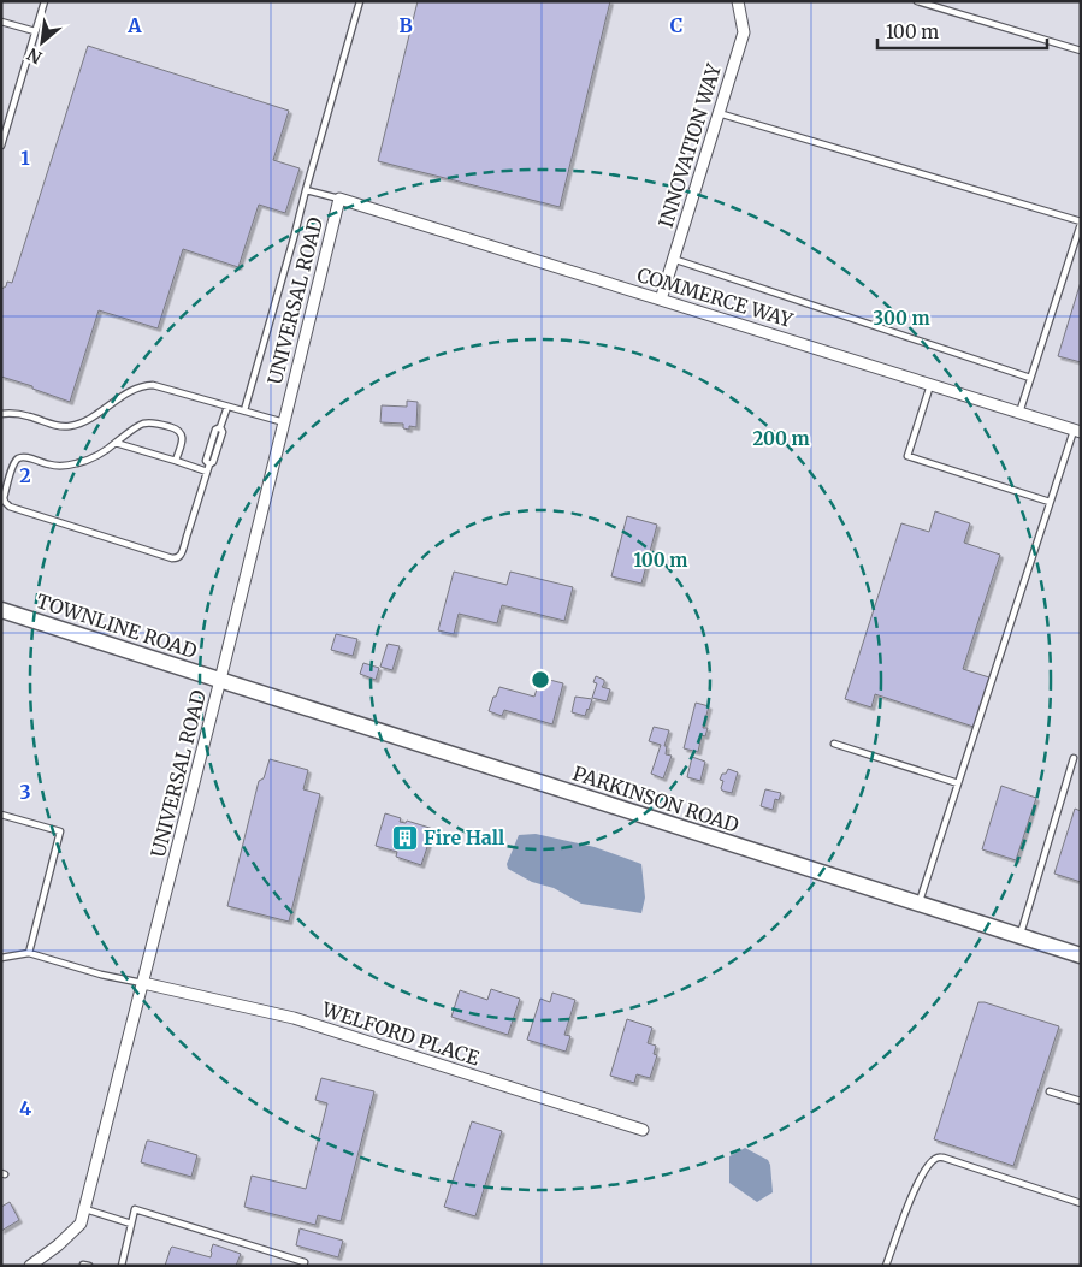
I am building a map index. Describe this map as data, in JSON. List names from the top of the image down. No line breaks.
{"streets":{"main road":["TOWNLINE ROAD","PARKINSON ROAD"],"street":["INNOVATION WAY","COMMERCE WAY","UNIVERSAL ROAD","WELFORD PLACE"]},"crossings":[["INNOVATION WAY","COMMERCE WAY"],["COMMERCE WAY","UNIVERSAL ROAD"],["UNIVERSAL ROAD","TOWNLINE ROAD"],["UNIVERSAL ROAD","PARKINSON ROAD"],["UNIVERSAL ROAD","WELFORD PLACE"],["TOWNLINE ROAD","PARKINSON ROAD"]],"places":{"building":["Fire Hall"]},"scale_bar":"100 m","north":"bottom left","grid":{"columns":["A","B","C"],"rows":["1","2","3","4"]},"rings":["300 m","200 m","100 m"]}
